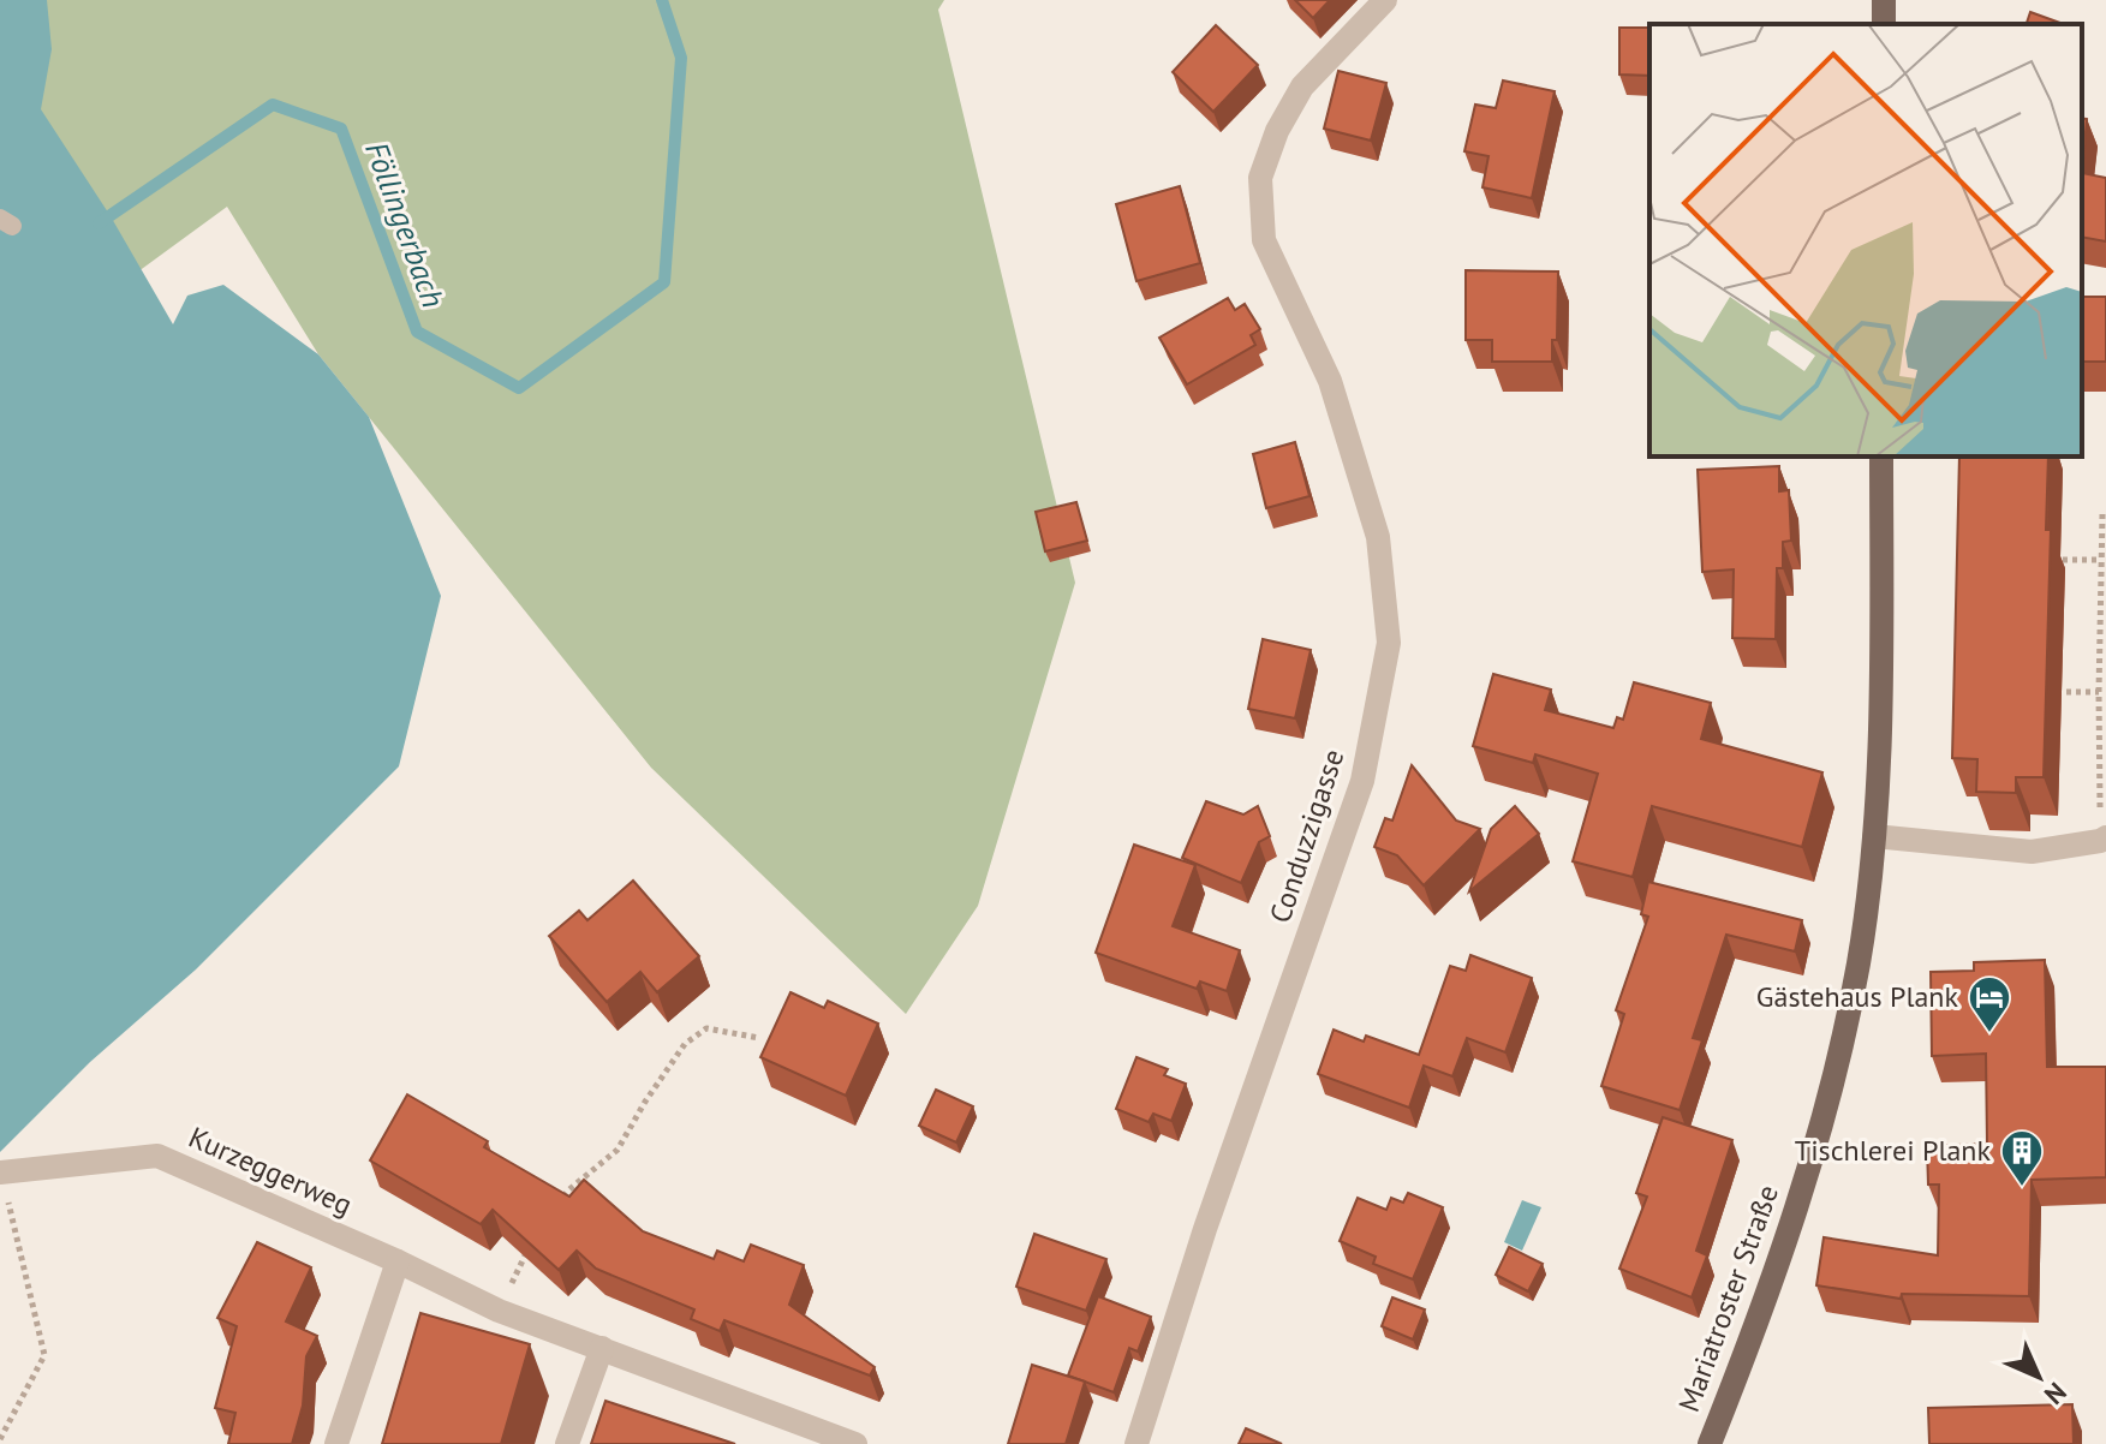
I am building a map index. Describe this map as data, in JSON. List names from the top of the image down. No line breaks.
{"streets":{"main road":["Mariatroster Straße"],"street":["Conduzzigasse","Kurzeggerweg"]},"water":["Föllingerbach"],"places":{"hotel":["Gästehaus Plank"],"building":["Tischlerei Plank"]},"north":"bottom right"}
